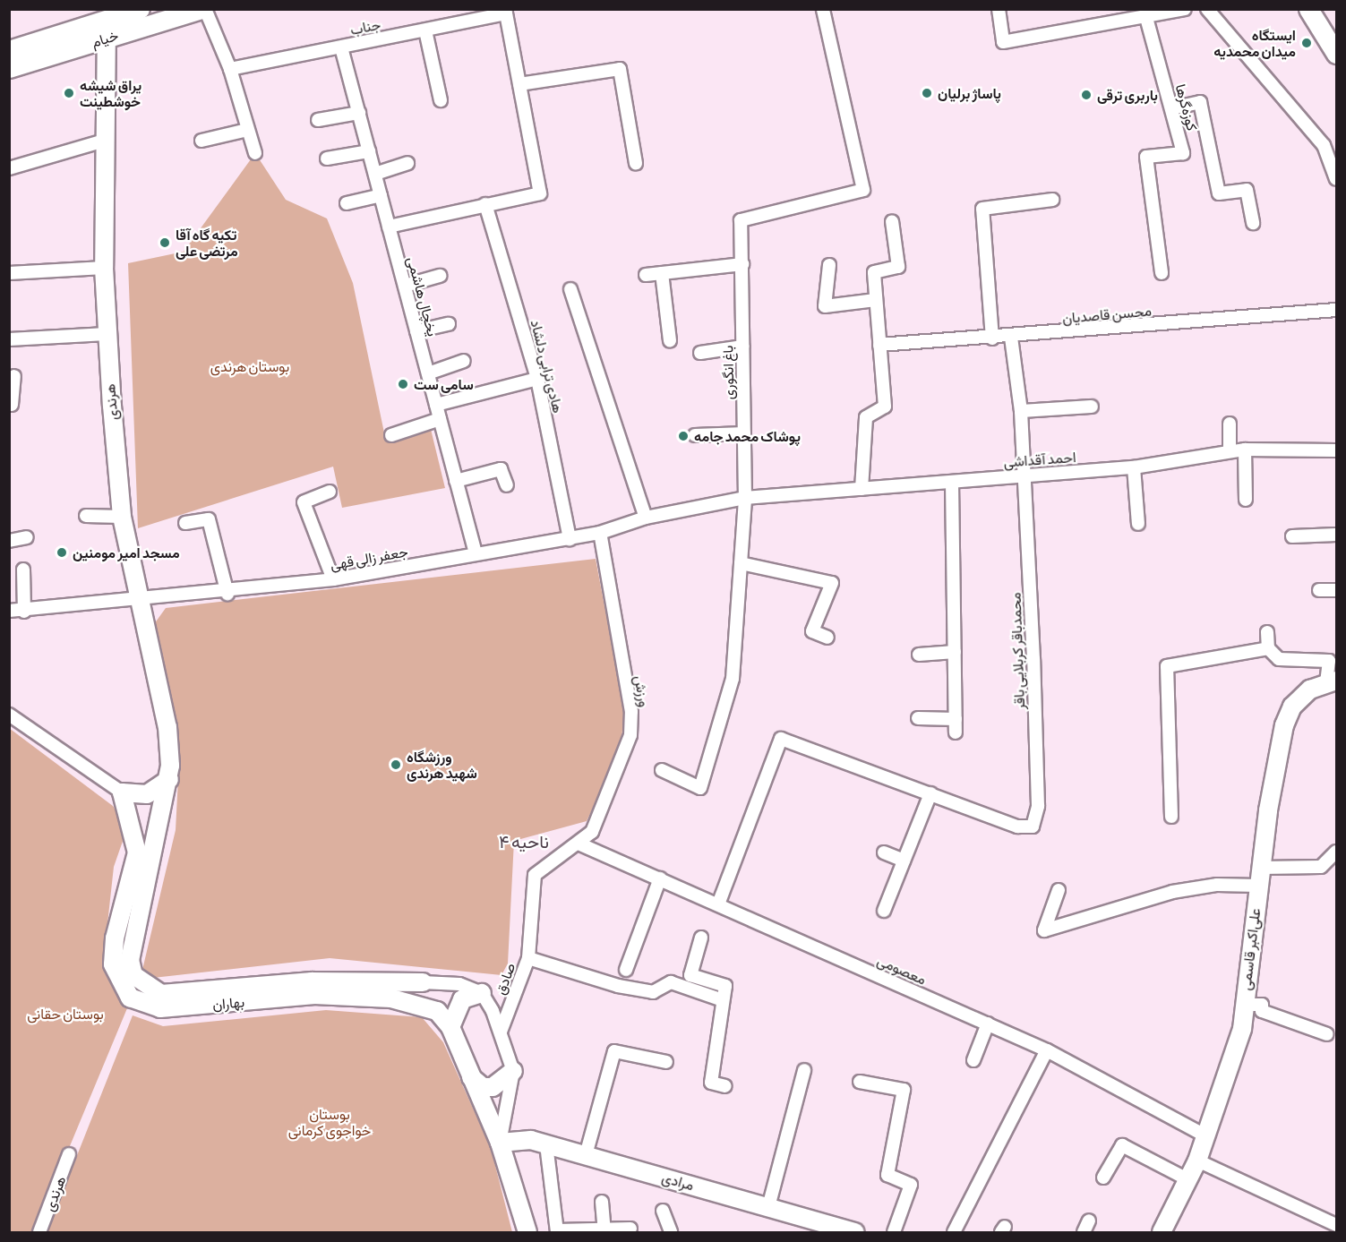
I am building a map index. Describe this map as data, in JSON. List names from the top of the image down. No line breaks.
{"streets":{"main road":["خیام"],"street":["جناب","کوزه‌گرها","یخچال هاشمی","محسن قاصدیان","هادی ترابی دلشاد","باغ انگوری","هرندی","احمد آقداشی","جعفر زالی قهی","محمدباقر کربلایی باقر","ورزش","علی‌اکبر قاسمی","معصومی","صادق","بهاران","مرادی"]},"crossings":[["جناب","یخچال هاشمی"],["خیام","هرندی"],["یخچال هاشمی","جعفر زالی قهی"],["محسن قاصدیان","محمدباقر کربلایی باقر"],["هادی ترابی دلشاد","جعفر زالی قهی"],["باغ انگوری","احمد آقداشی"],["هرندی","جعفر زالی قهی"],["هرندی","بهاران"],["احمد آقداشی","جعفر زالی قهی"],["احمد آقداشی","محمدباقر کربلایی باقر"],["جعفر زالی قهی","ورزش"],["ورزش","معصومی"],["ورزش","صادق"],["علی‌اکبر قاسمی","معصومی"],["معصومی","صادق"],["بهاران","مرادی"]],"districts":["ناحیه ۴"],"parks":["بوستان هرندی","بوستان حقانی","بوستان خواجوی کرمانی"],"places":["ایستگاه میدان محمدیه","یراق شیشه خوشطینت","پاساژ برلیان","باربری ترقی","تکیه گاه آقا مرتضی علی","سامی ست","پوشاک محمد جامه","مسجد امیر مومنین","ورزشگاه شهید هرندی"]}
